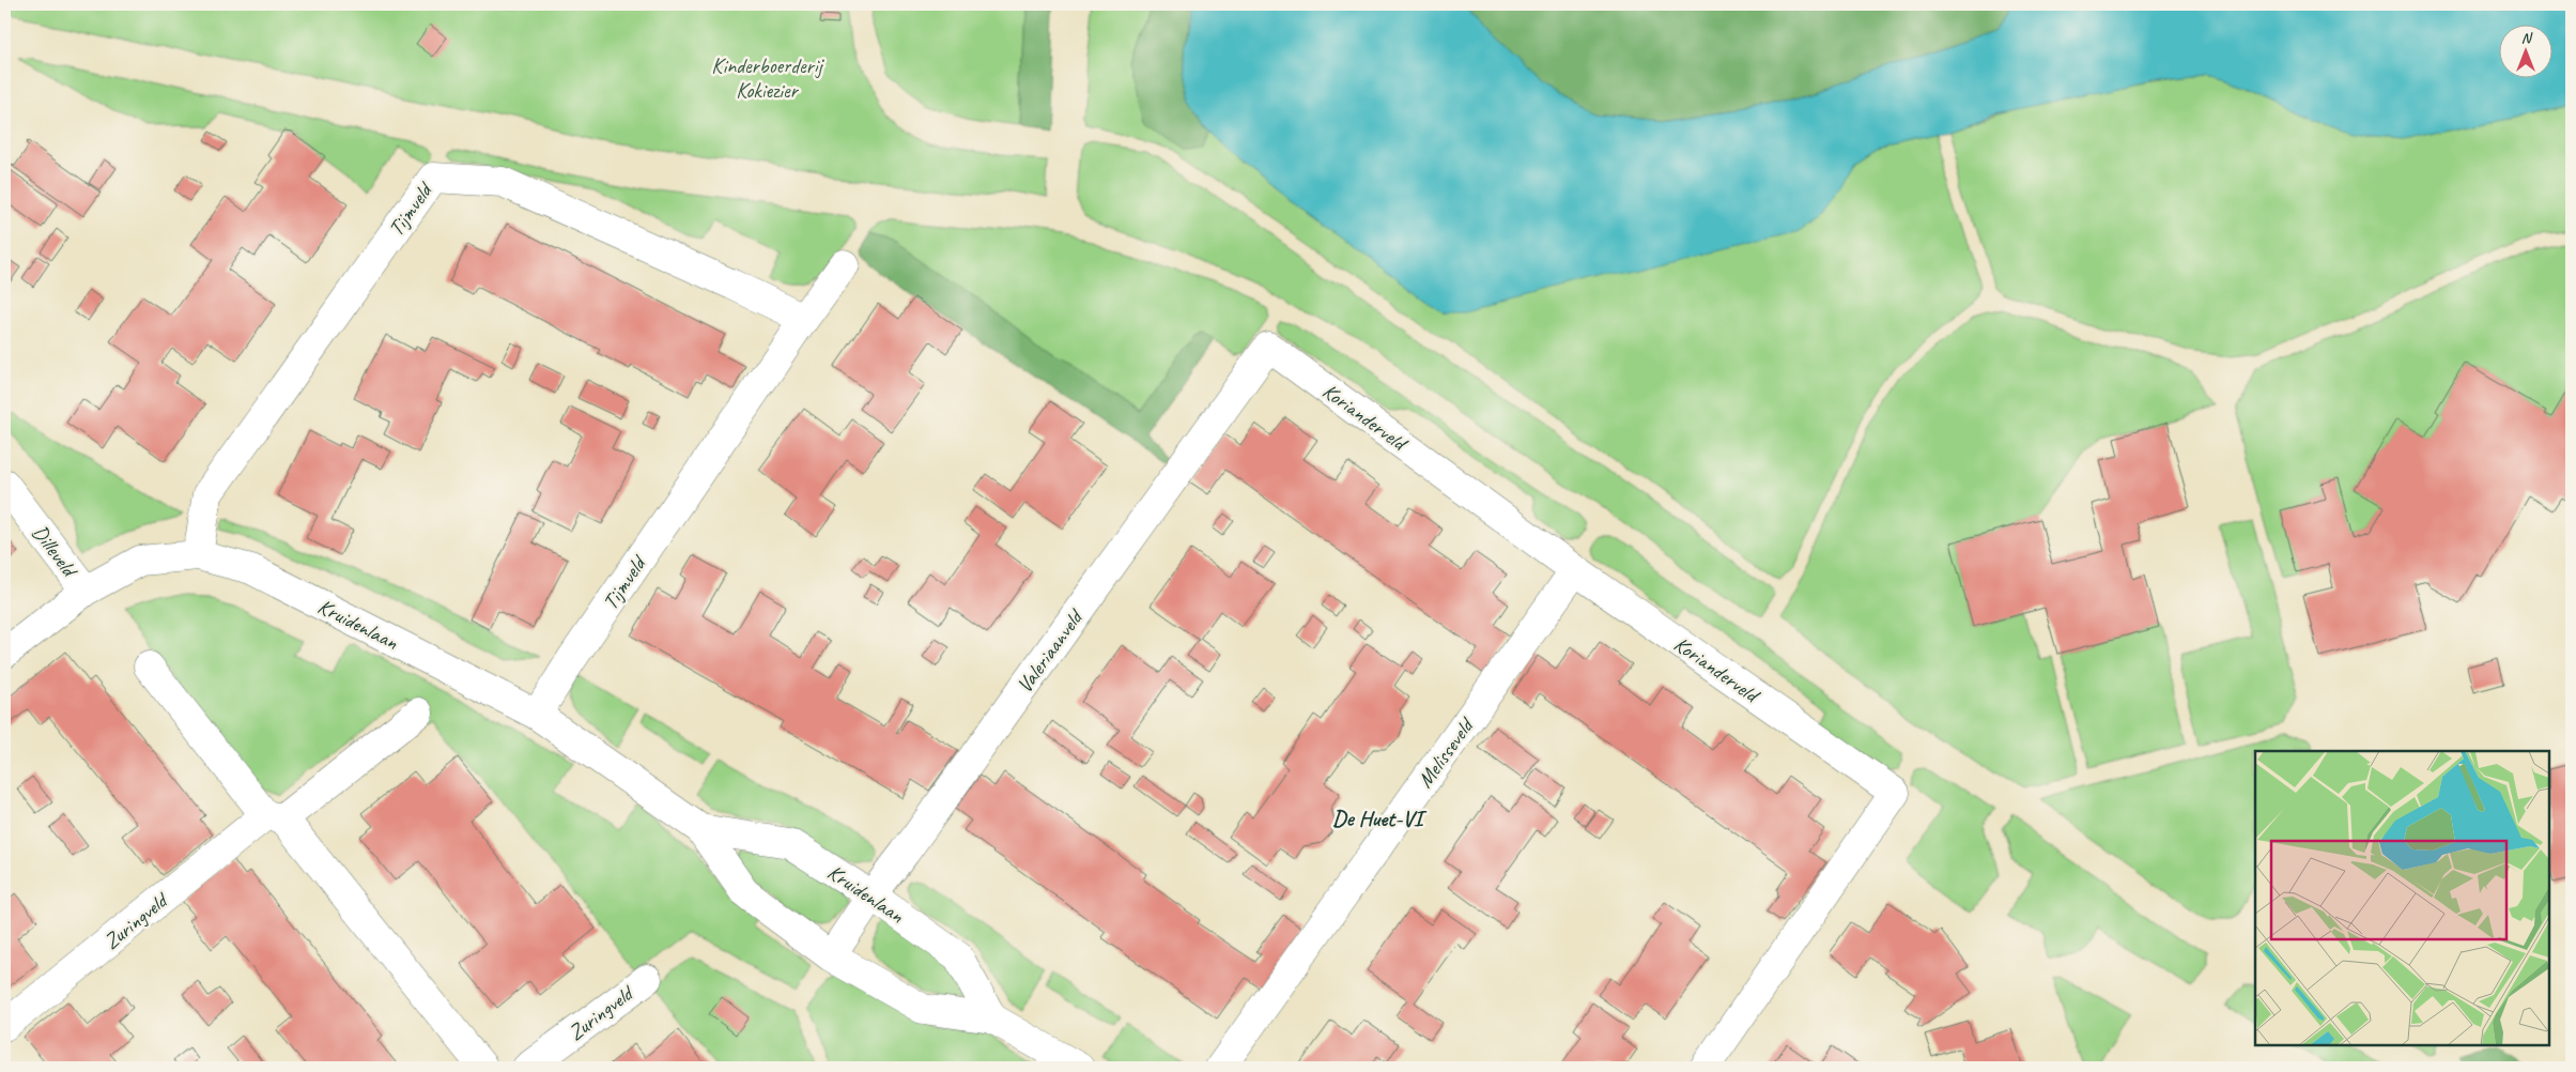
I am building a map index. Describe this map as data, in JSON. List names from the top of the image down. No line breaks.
{"streets":{"street":["Tijmveld","Korianderveld","Dilleveld","Kruidenlaan","Valeriaanveld","Melisseveld","Zuringveld"]},"crossings":[["Tijmveld","Kruidenlaan"],["Korianderveld","Valeriaanveld"],["Korianderveld","Melisseveld"],["Dilleveld","Kruidenlaan"],["Kruidenlaan","Valeriaanveld"]],"districts":["De Huet-VI"],"parks":["Kinderboerderij Kokiezier"],"north":"top"}
